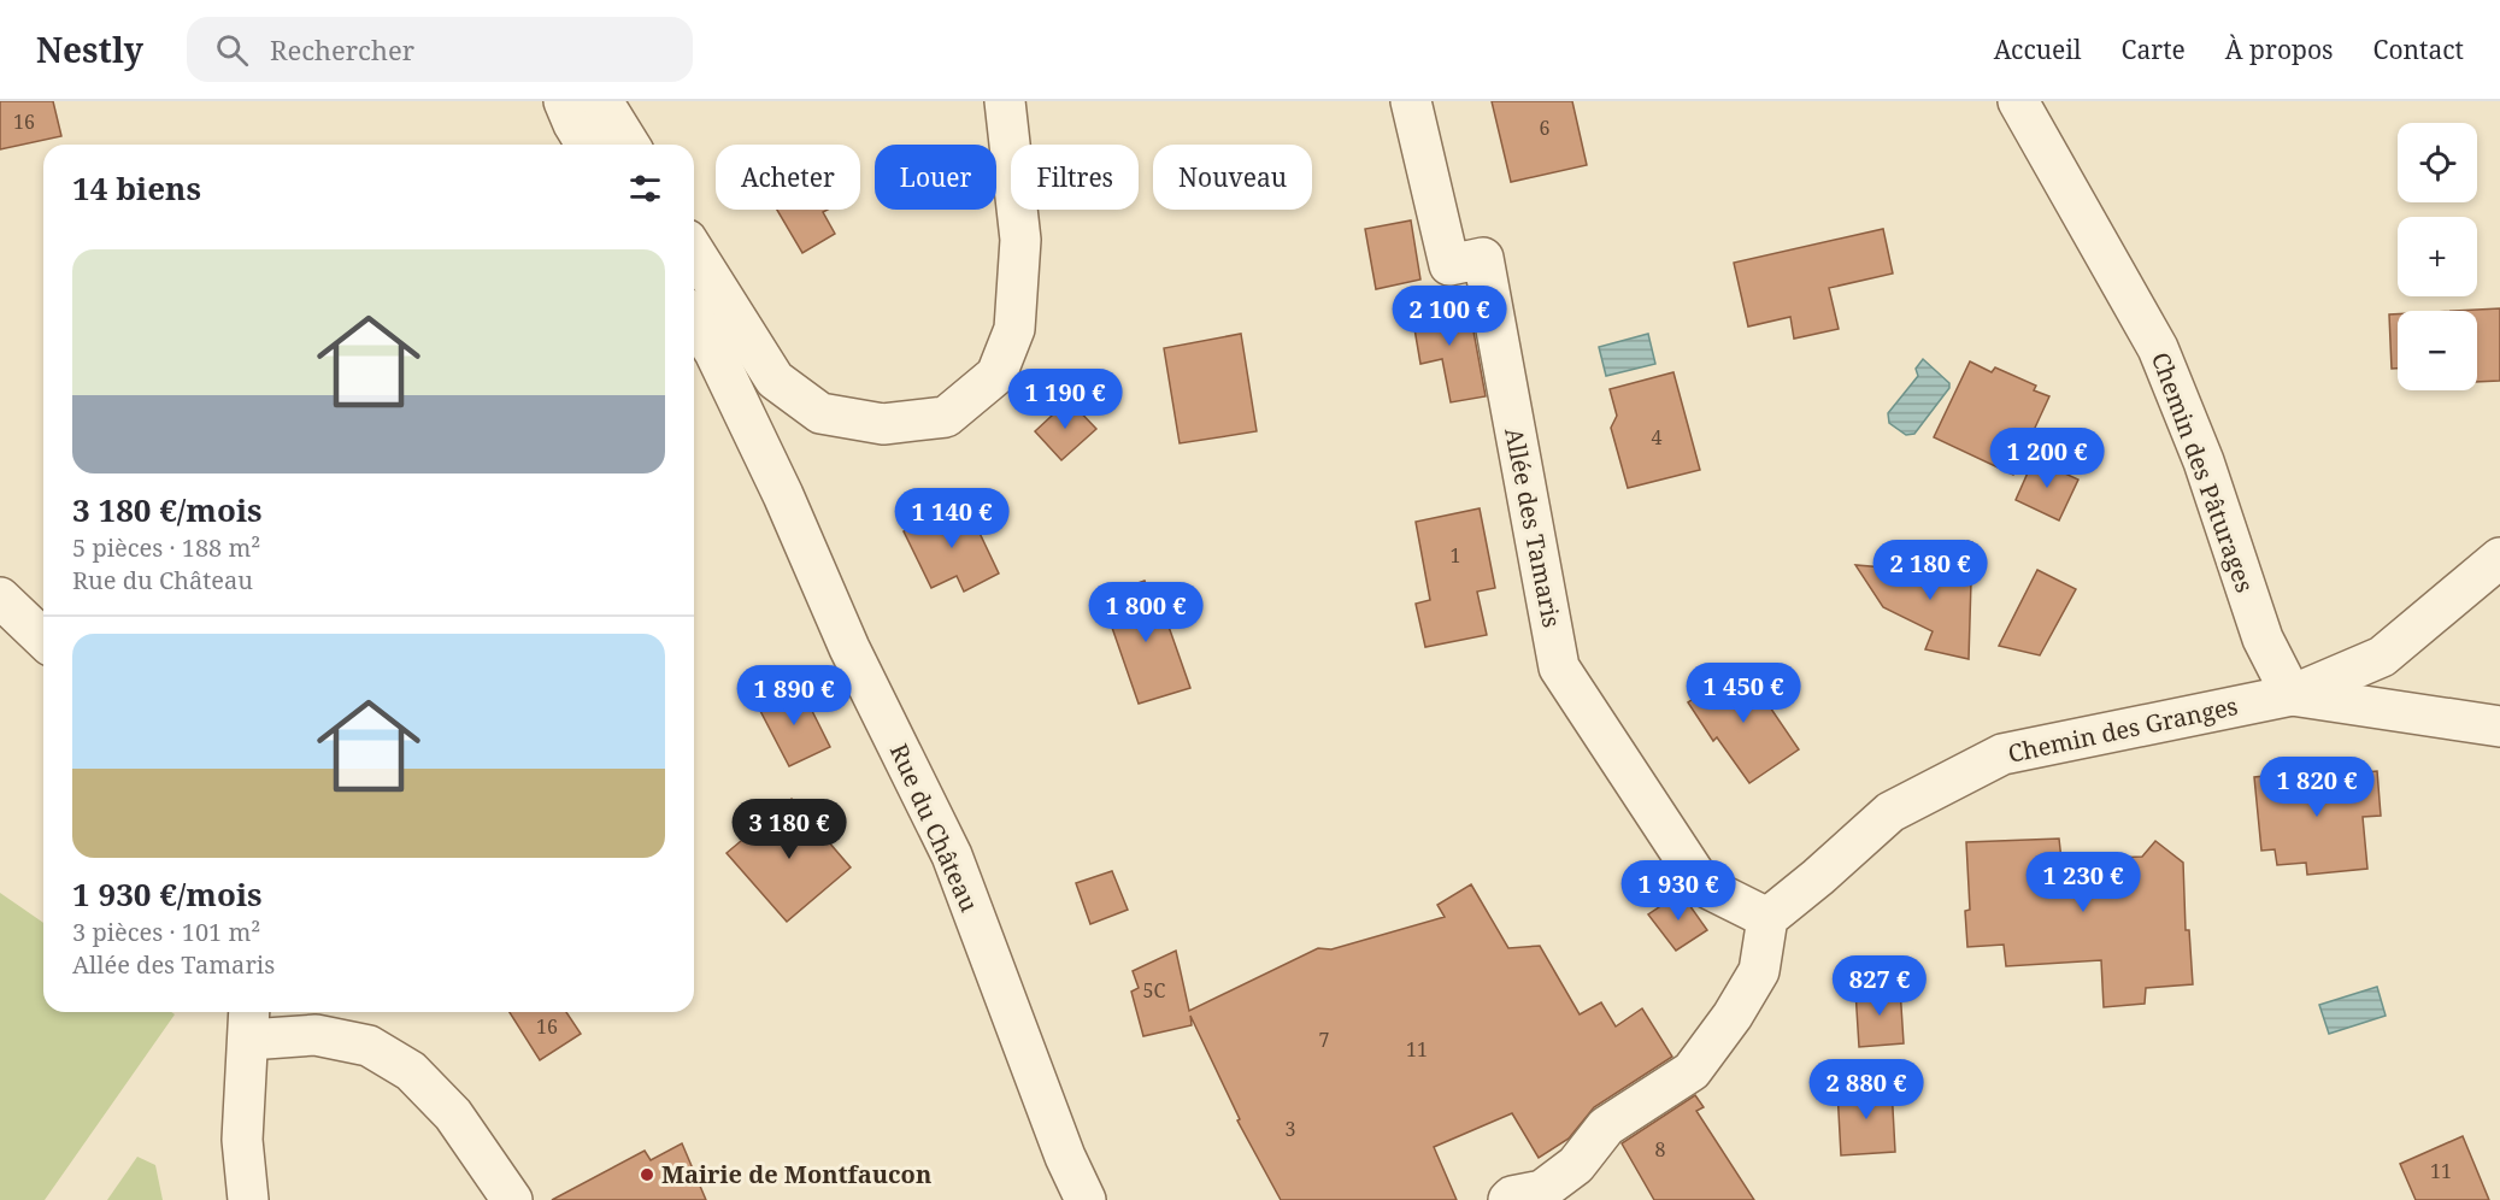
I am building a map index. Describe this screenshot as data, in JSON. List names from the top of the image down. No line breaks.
{"streets":{"street":["Chemin des Pâturages","Allée des Tamaris","Chemin des Granges","Rue du Château"]},"crossings":[["Chemin des Pâturages","Chemin des Granges"],["Allée des Tamaris","Chemin des Granges"]],"places":["Mairie de Montfaucon"],"house_numbers":["16","6","4","1","5C","16","7","11","3","8","11"],"page":{"header":"Nestly","search":"Rechercher","nav":["Accueil","Carte","À propos","Contact"],"map_buttons":["+","−"],"chip":["Acheter","Louer","Filtres","Nouveau"],"heading":"14 biens","list":[{"name":"3 180 €/mois","note":"5 pièces · 188 m² · Rue du Château"},{"name":"1 930 €/mois","note":"3 pièces · 101 m² · Allée des Tamaris"}],"price":["2 100 €","1 190 €","1 200 €","1 140 €","2 180 €","1 800 €","1 450 €","1 890 €","1 820 €","3 180 €","1 230 €","1 930 €","827 €","2 880 €"]}}
